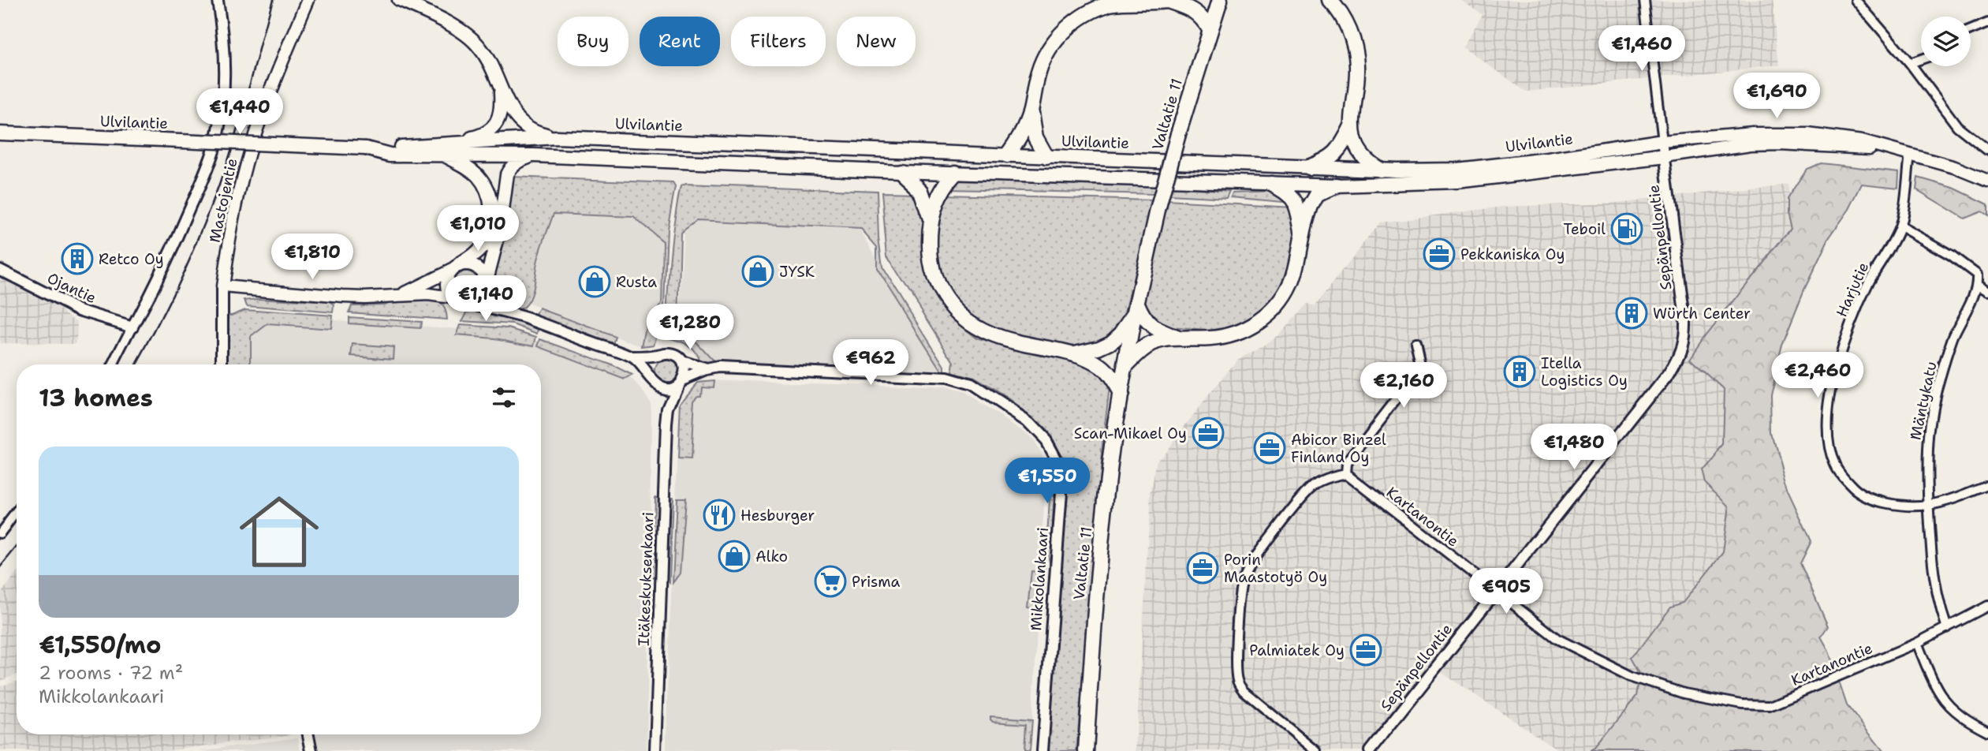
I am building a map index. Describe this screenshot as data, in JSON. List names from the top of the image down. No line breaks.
{"streets":{"highway":["Valtatie 11"],"main road":["Ulvilantie","Mastojentie"],"street":["Sepänpellontie","Ojantie","Harjutie","Mäntykatu","Kartanontie","Itäkeskuksenkaari","Mikkolankaari"]},"crossings":[["Ulvilantie","Sepänpellontie"],["Ulvilantie","Harjutie"],["Sepänpellontie","Kartanontie"],["Harjutie","Mäntykatu"],["Mäntykatu","Kartanontie"],["Itäkeskuksenkaari","Mikkolankaari"]],"places":{"fuel station":["Teboil"],"office":["Pekkaniska Oy","Scan-Mikael Oy","Abicor Binzel Finland Oy","Porin Maastotyö Oy","Palmiatek Oy"],"building":["Retco Oy","Würth Center","Itella Logistics Oy"],"shop":["JYSK","Rusta","Alko"],"restaurant":["Hesburger"],"supermarket":["Prisma"]},"page":{"chip":["Buy","Rent","Filters","New"],"price":["€1,460","€1,690","€1,440","€1,010","€1,810","€1,140","€1,280","€962","€2,460","€2,160","€1,480","€1,550","€905"],"heading":"13 homes","list":[{"name":"€1,550/mo","note":"2 rooms · 72 m² · Mikkolankaari"}]}}
